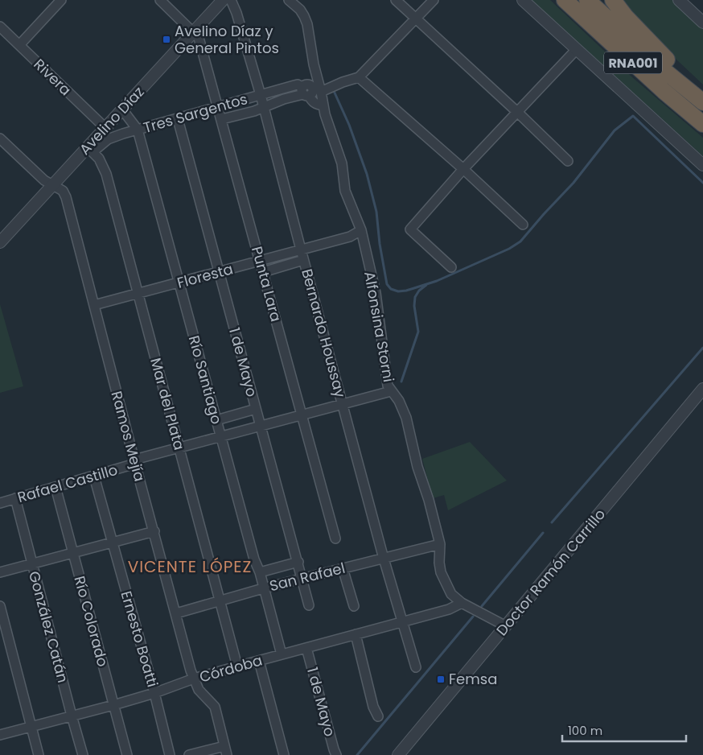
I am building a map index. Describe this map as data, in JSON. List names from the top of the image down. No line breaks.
{"streets":{"highway":["RNA001"],"street":["Rivera","Tres Sargentos","Avelino Díaz","Floresta","Punta Lara","Alfonsina Storni","Bernardo Houssay","1 de Mayo","Río Santiago","Mar del Plata","Ramos Mejía","Rafael Castillo","Doctor Ramón Carrillo","San Rafael","Río Colorado","González Catán","Ernesto Boatti","Córdoba"]},"crossings":[["Rivera","Avelino Díaz"],["Tres Sargentos","Avelino Díaz"],["Tres Sargentos","Punta Lara"],["Tres Sargentos","Bernardo Houssay"],["Tres Sargentos","1 de Mayo"],["Tres Sargentos","Río Santiago"],["Tres Sargentos","Mar del Plata"],["Avelino Díaz","Punta Lara"],["Avelino Díaz","Río Santiago"],["Avelino Díaz","Mar del Plata"],["Avelino Díaz","Ramos Mejía"],["Floresta","Punta Lara"],["Floresta","Alfonsina Storni"],["Floresta","Bernardo Houssay"],["Floresta","1 de Mayo"],["Floresta","Río Santiago"],["Floresta","Mar del Plata"],["Floresta","Ramos Mejía"],["Punta Lara","Rafael Castillo"],["Alfonsina Storni","Rafael Castillo"],["Alfonsina Storni","Doctor Ramón Carrillo"],["Alfonsina Storni","San Rafael"],["Alfonsina Storni","Córdoba"],["Bernardo Houssay","Rafael Castillo"],["Bernardo Houssay","San Rafael"],["Bernardo Houssay","Córdoba"],["1 de Mayo","Rafael Castillo"],["1 de Mayo","San Rafael"],["1 de Mayo","Córdoba"],["Río Santiago","Rafael Castillo"],["Río Santiago","San Rafael"],["Río Santiago","Córdoba"],["Mar del Plata","Rafael Castillo"],["Mar del Plata","San Rafael"],["Mar del Plata","Córdoba"],["Ramos Mejía","Rafael Castillo"],["Ramos Mejía","San Rafael"],["Ramos Mejía","Córdoba"],["Rafael Castillo","Río Colorado"],["Rafael Castillo","González Catán"],["Rafael Castillo","Ernesto Boatti"],["Río Colorado","Córdoba"],["González Catán","Córdoba"],["Ernesto Boatti","Córdoba"]],"districts":["VICENTE LÓPEZ"],"places":{"transit":["Avelino Díaz y General Pintos","Femsa"]},"scale_bar":"100 m"}
